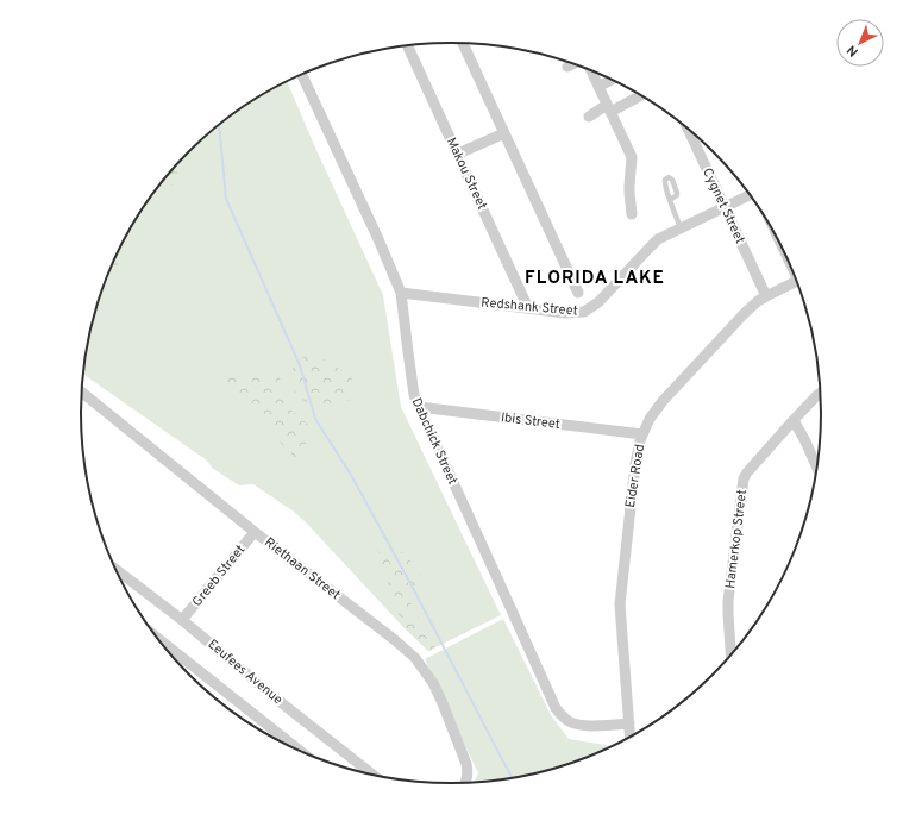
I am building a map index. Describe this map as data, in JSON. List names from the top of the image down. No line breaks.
{"streets":{"street":["Makou Street","Cygnet Street","Redshank Street","Ibis Street","Dabchick Street","Eider Road","Hamerkop Street","Riethaan Street","Greeb Street","Eeufees Avenue"]},"crossings":[["Makou Street","Redshank Street"],["Cygnet Street","Redshank Street"],["Cygnet Street","Eider Road"],["Redshank Street","Dabchick Street"],["Ibis Street","Dabchick Street"],["Ibis Street","Eider Road"],["Dabchick Street","Eider Road"],["Riethaan Street","Greeb Street"],["Greeb Street","Eeufees Avenue"]],"districts":["FLORIDA LAKE"],"north":"bottom left"}
